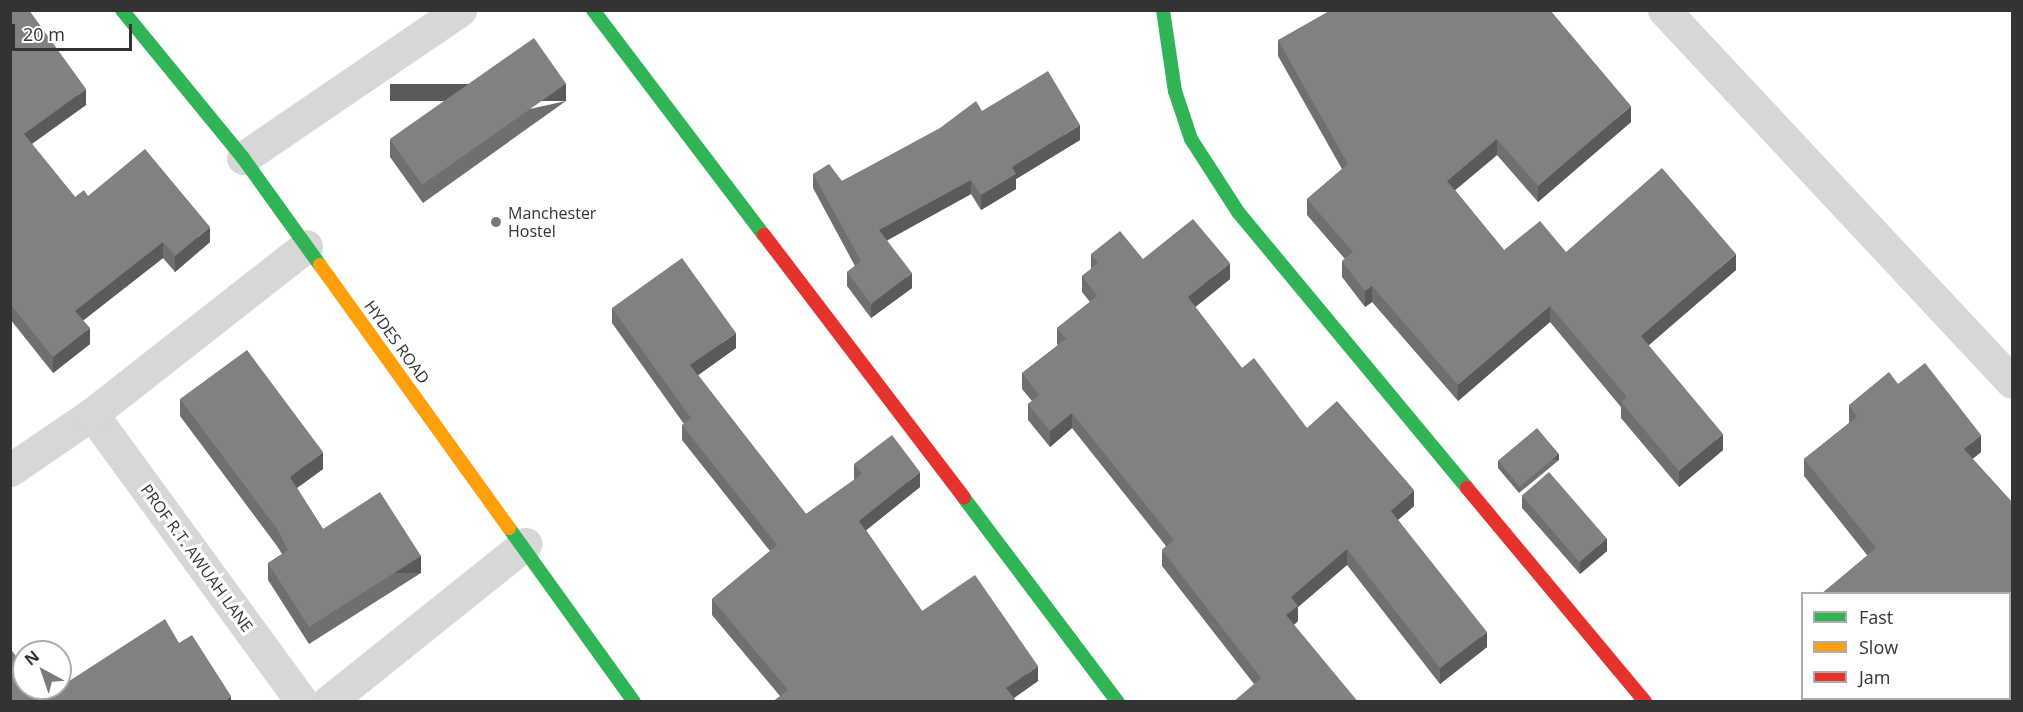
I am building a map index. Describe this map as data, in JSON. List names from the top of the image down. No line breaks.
{"streets":{"street":["HYDES ROAD","PROF R.T. AWUAH LANE"]},"places":["Manchester Hostel"],"legend":["Fast","Slow","Jam"],"scale_bar":"20 m","north":"top left"}
